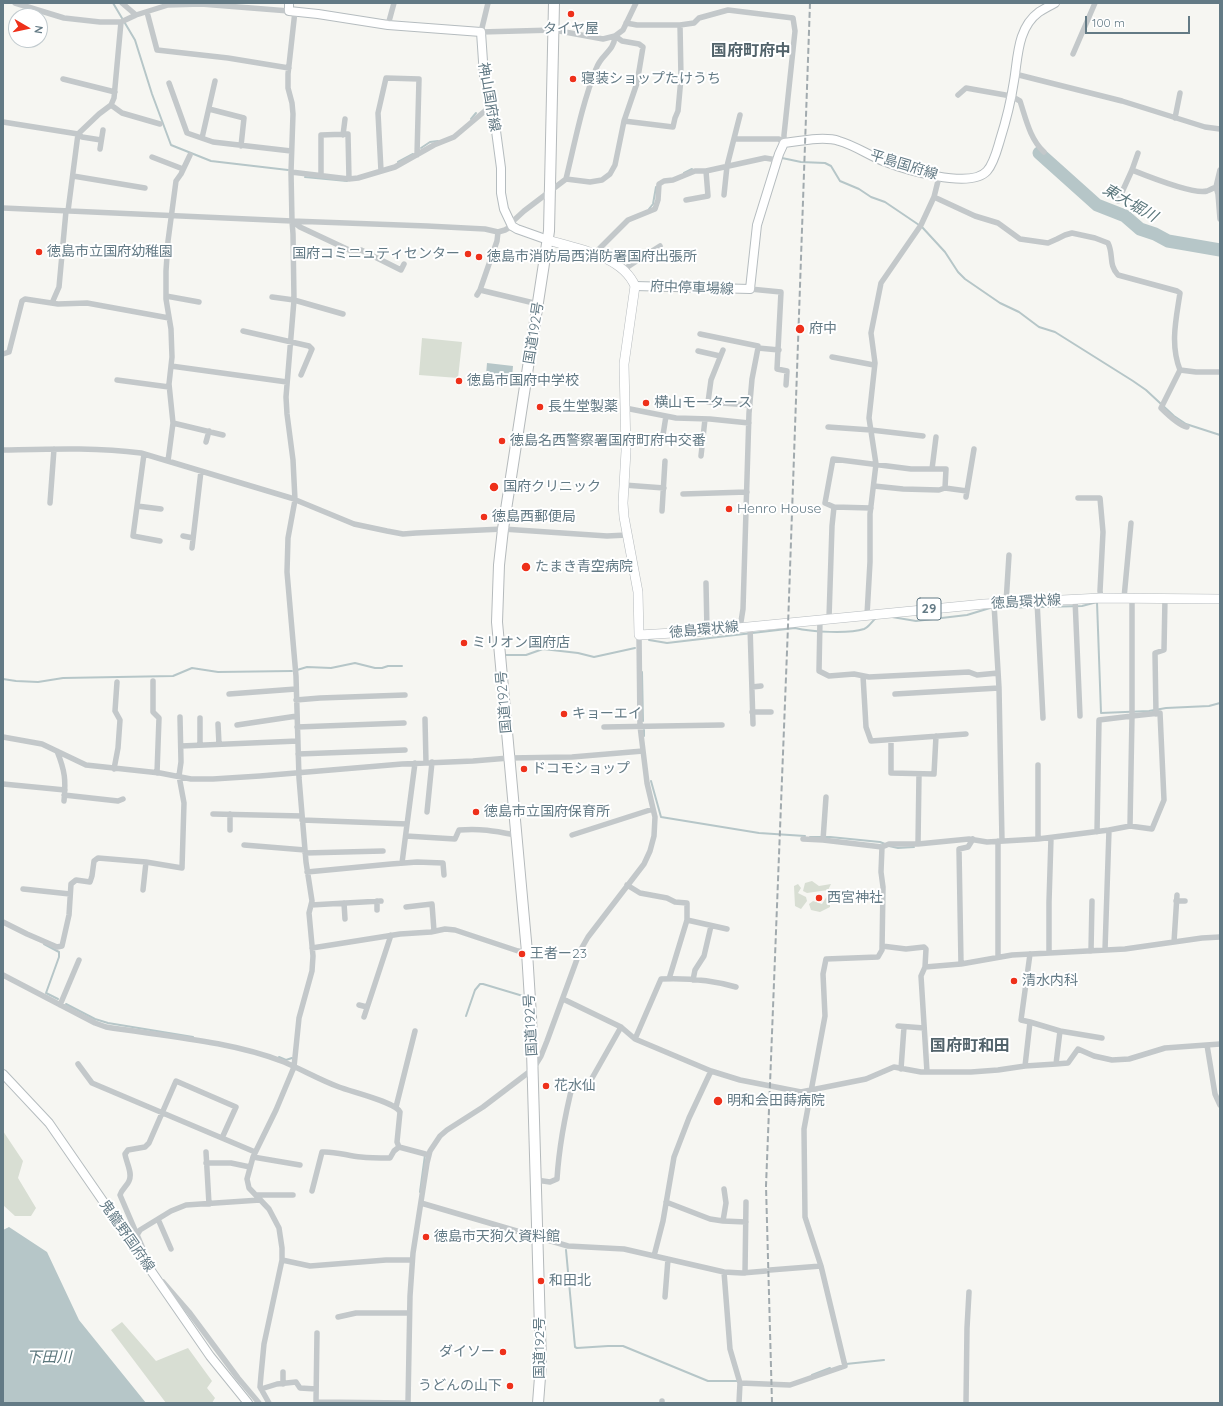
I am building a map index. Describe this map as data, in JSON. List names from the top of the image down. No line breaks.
{"streets":{"highway":["国道192号"],"main road":["神山国府線","平島国府線","府中停車場線","徳島環状線","29","鬼籠野国府線"]},"districts":["国府町府中","国府町和田"],"water":["東大堀川","下田川"],"places":["タイヤ屋","寝装ショップたけうち","徳島市立国府幼稚園","国府コミニュティセンター","徳島市消防局西消防署国府出張所","府中","徳島市国府中学校","横山モータース","長生堂製薬","徳島名西警察署国府町府中交番","国府クリニック","Henro House","徳島西郵便局","たまき青空病院","ミリオン国府店","キョーエイ","ドコモショップ","徳島市立国府保育所","西宮神社","王者ー23","清水内科","花水仙","明和会田蒔病院","徳島市天狗久資料館","和田北","ダイソー","うどんの山下"],"scale_bar":"100 m","north":"right"}
